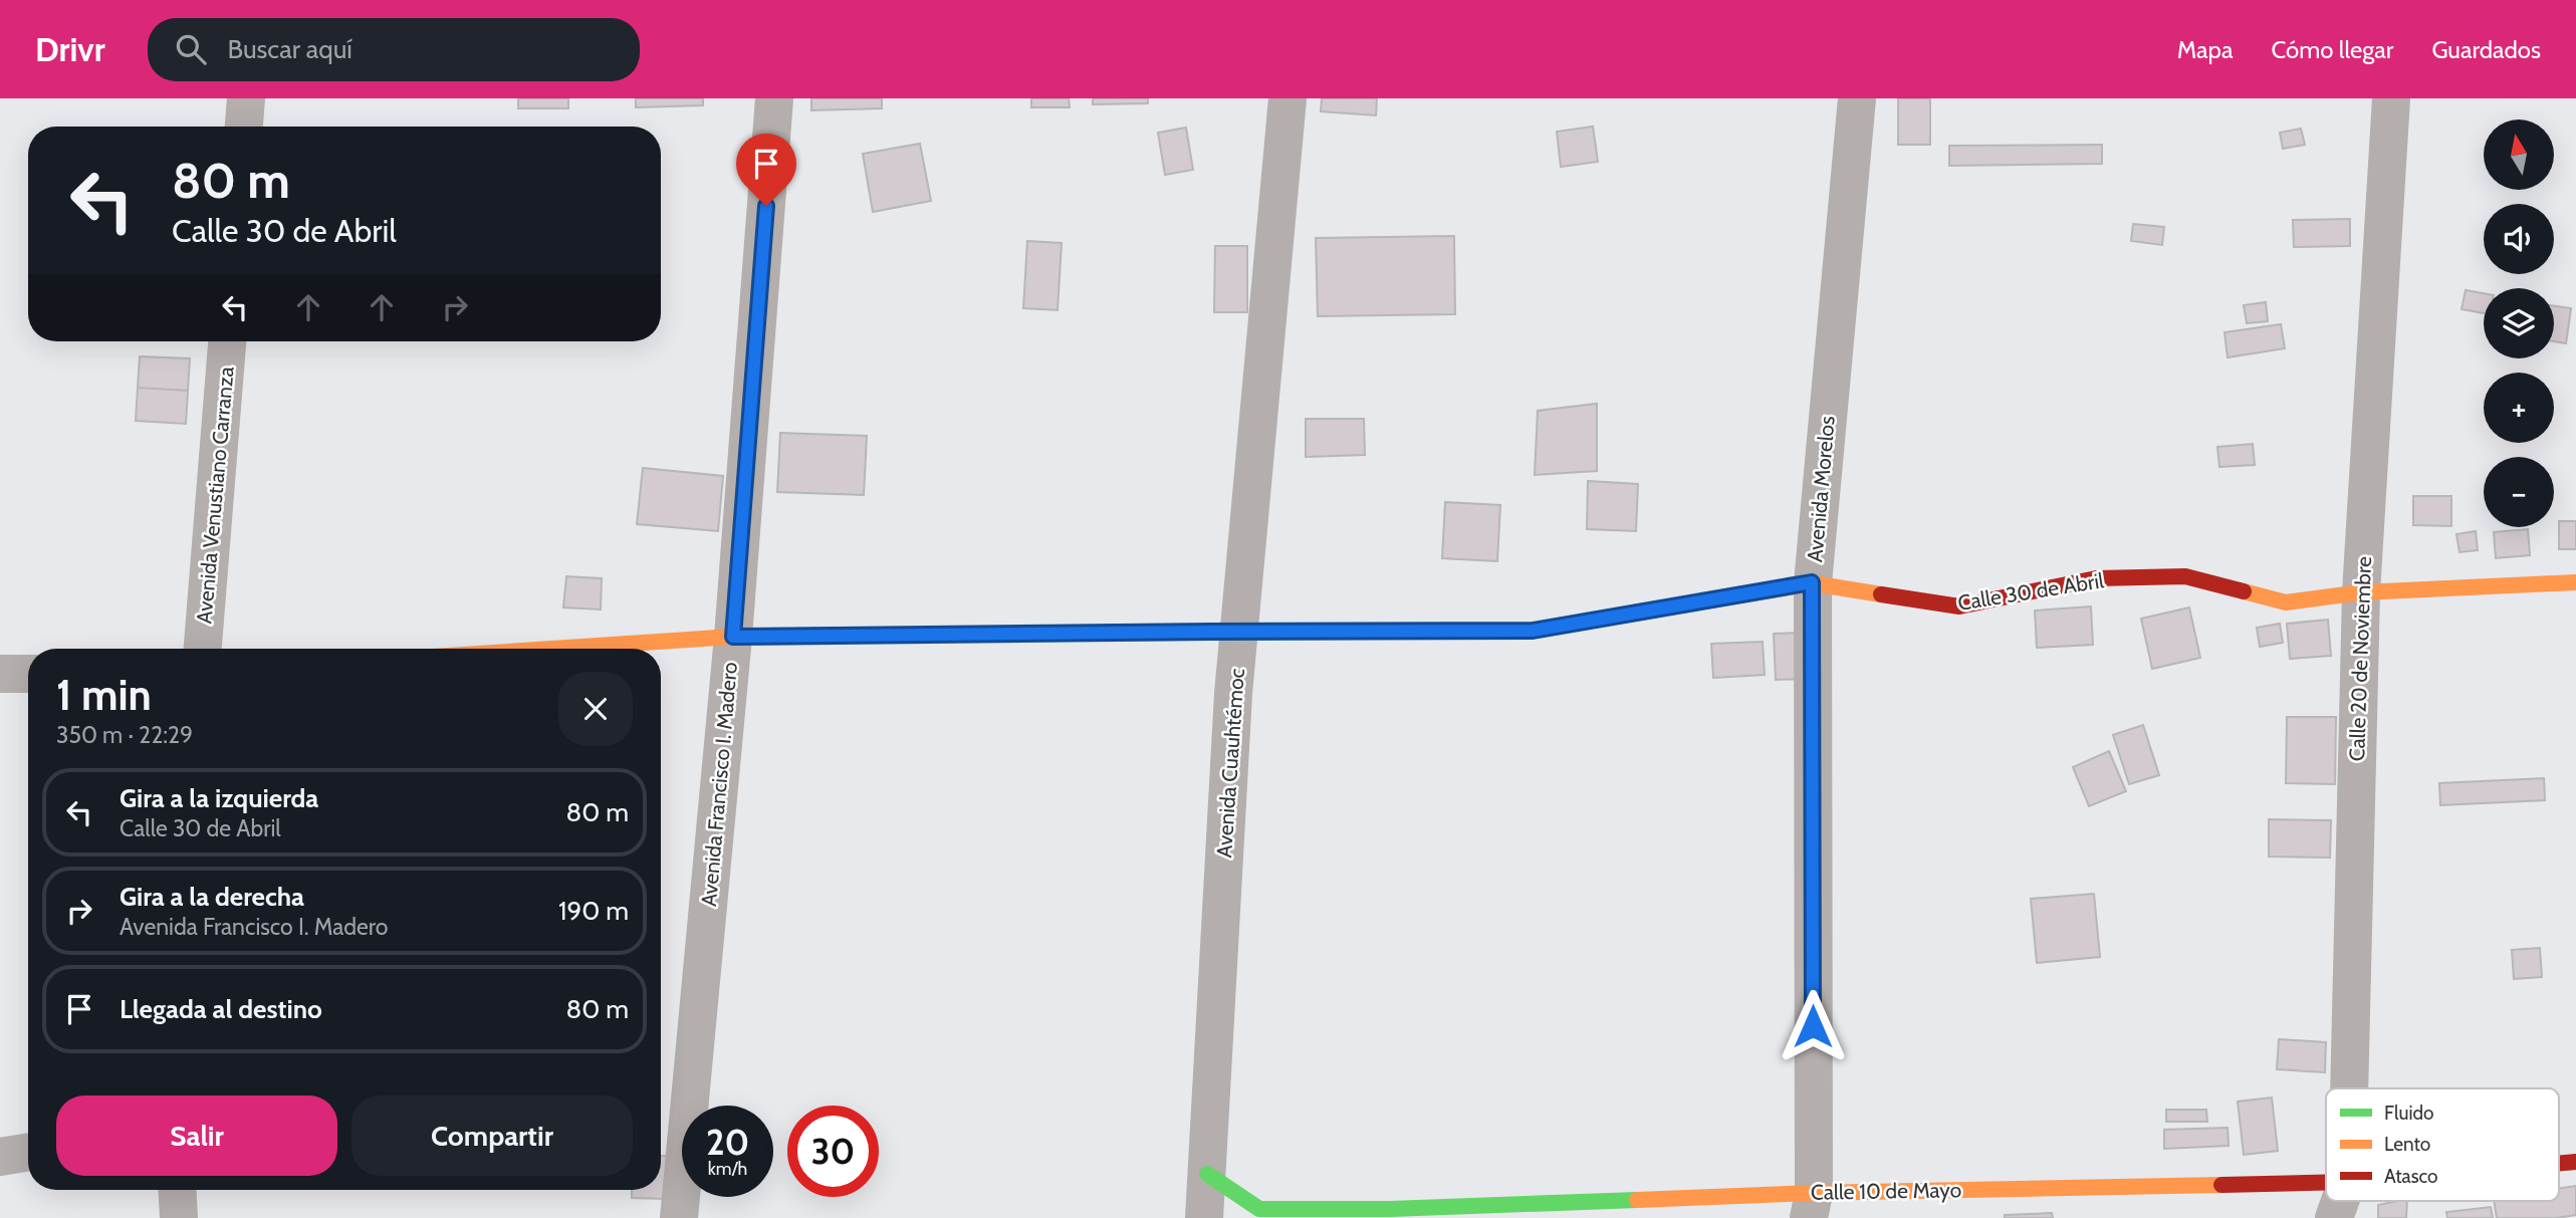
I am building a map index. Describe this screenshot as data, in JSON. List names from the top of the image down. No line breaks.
{"streets":{"street":["Avenida Morelos","Avenida Venustiano Carranza","Calle 30 de Abril","Calle 20 de Noviembre","Avenida Cuauhtémoc","Avenida Francisco I. Madero","Calle 10 de Mayo"]},"crossings":[["Avenida Morelos","Calle 30 de Abril"],["Avenida Morelos","Calle 10 de Mayo"],["Calle 30 de Abril","Calle 20 de Noviembre"],["Calle 30 de Abril","Avenida Cuauhtémoc"],["Calle 30 de Abril","Avenida Francisco I. Madero"],["Avenida Cuauhtémoc","Calle 10 de Mayo"]],"legend":["Fluido","Lento","Atasco"],"north":"top","page":{"header":"Drivr","search":"Buscar aquí","nav":["Mapa","Cómo llegar","Guardados"],"map_buttons":["+","−"],"turn":["80 m","Calle 30 de Abril"],"heading":["1 min","350 m · 22:29"],"list":[{"name":"Gira a la izquierda","note":"Calle 30 de Abril","value":"80 m"},{"name":"Gira a la derecha","note":"Avenida Francisco I. Madero","value":"190 m"},{"name":"Llegada al destino","value":"80 m"}],"buttons":["Salir","Compartir"],"speed":"20 km/h","limit":"30"}}
